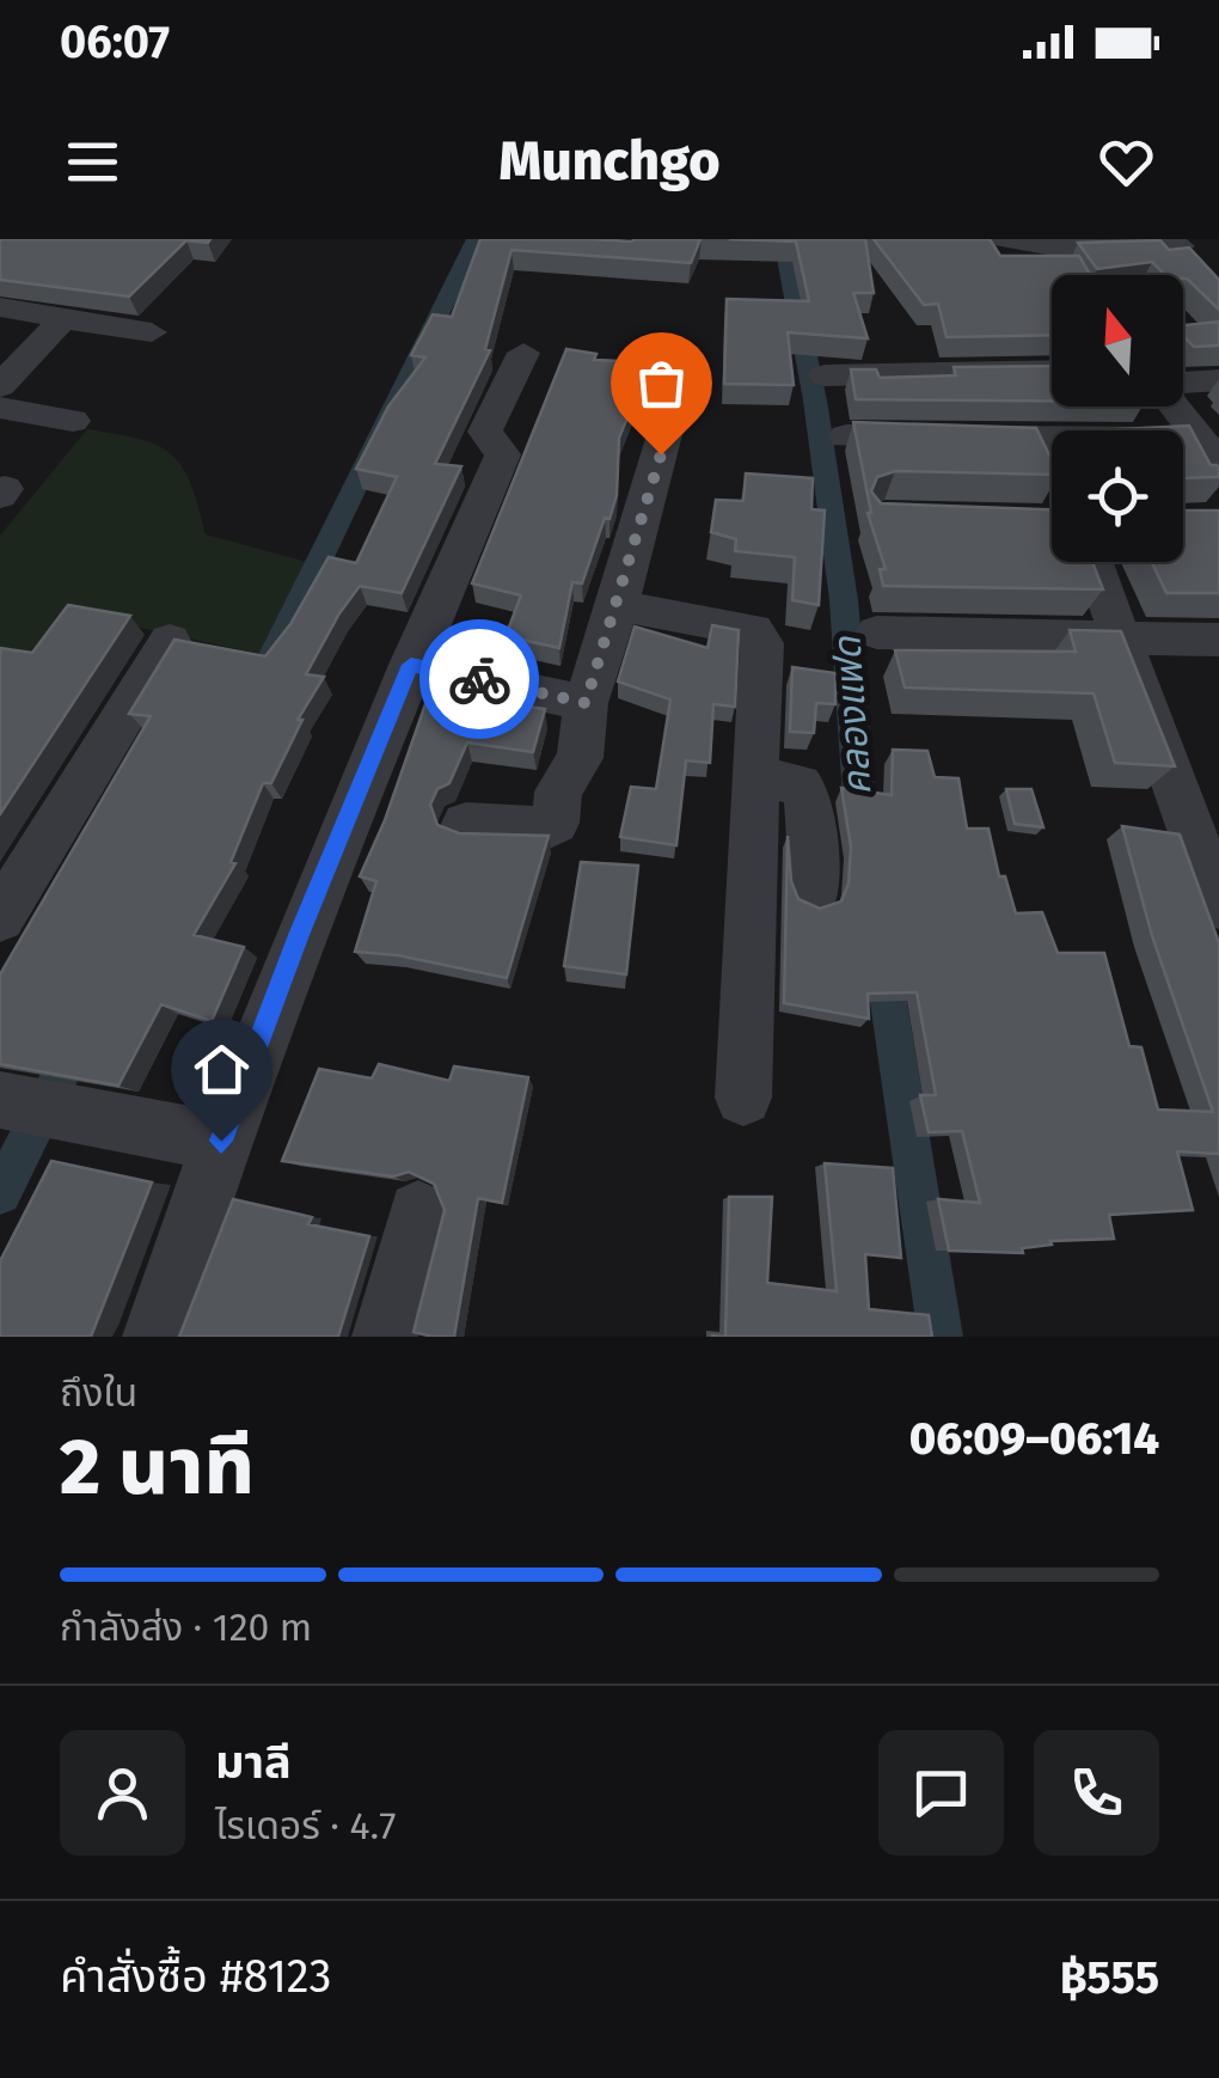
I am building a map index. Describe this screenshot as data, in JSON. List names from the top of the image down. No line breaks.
{"water":["คลองแฟด"],"north":"top","page":{"status":"06:07","header":"Munchgo","heading":["2 นาที","ถึงใน","06:09–06:14"],"panel":["มาลี","ไรเดอร์ · 4.7","คำสั่งซื้อ #8123","฿555"],"bar":"กำลังส่ง · 120 m"}}
